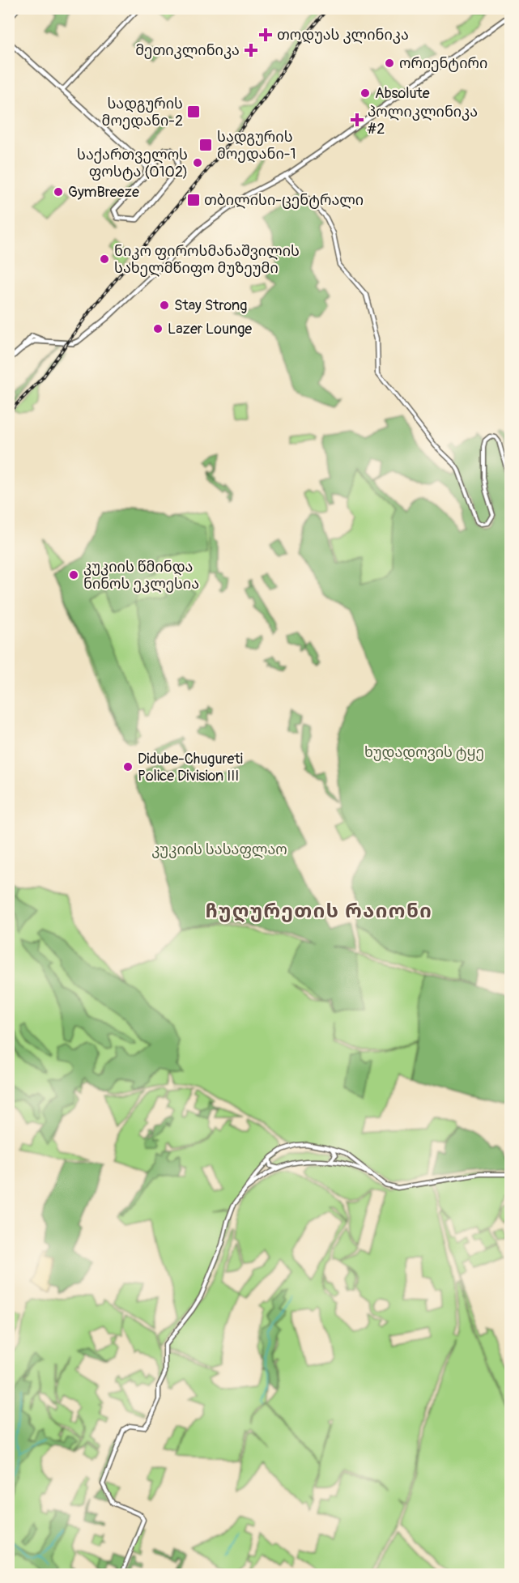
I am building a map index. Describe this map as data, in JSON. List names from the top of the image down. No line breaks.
{"districts":["ჩუღურეთის რაიონი"],"parks":["ხუდადოვის ტყე","კუკიის სასაფლაო"],"places":{"health":["თოდუას კლინიკა","მეთიკლინიკა","პოლიკლინიკა #2"],"other":["ორიენტირი","Absolute","საქართველოს ფოსტა (0102)","GymBreeze","ნიკო ფიროსმანაშვილის სახელმწიფო მუზეუმი","Stay Strong","Lazer Lounge","კუკიის წმინდა ნინოს ეკლესია","Didube-Chugureti Police Division III"],"transit":["სადგურის მოედანი-2","სადგურის მოედანი-1","თბილისი-ცენტრალი"]}}
